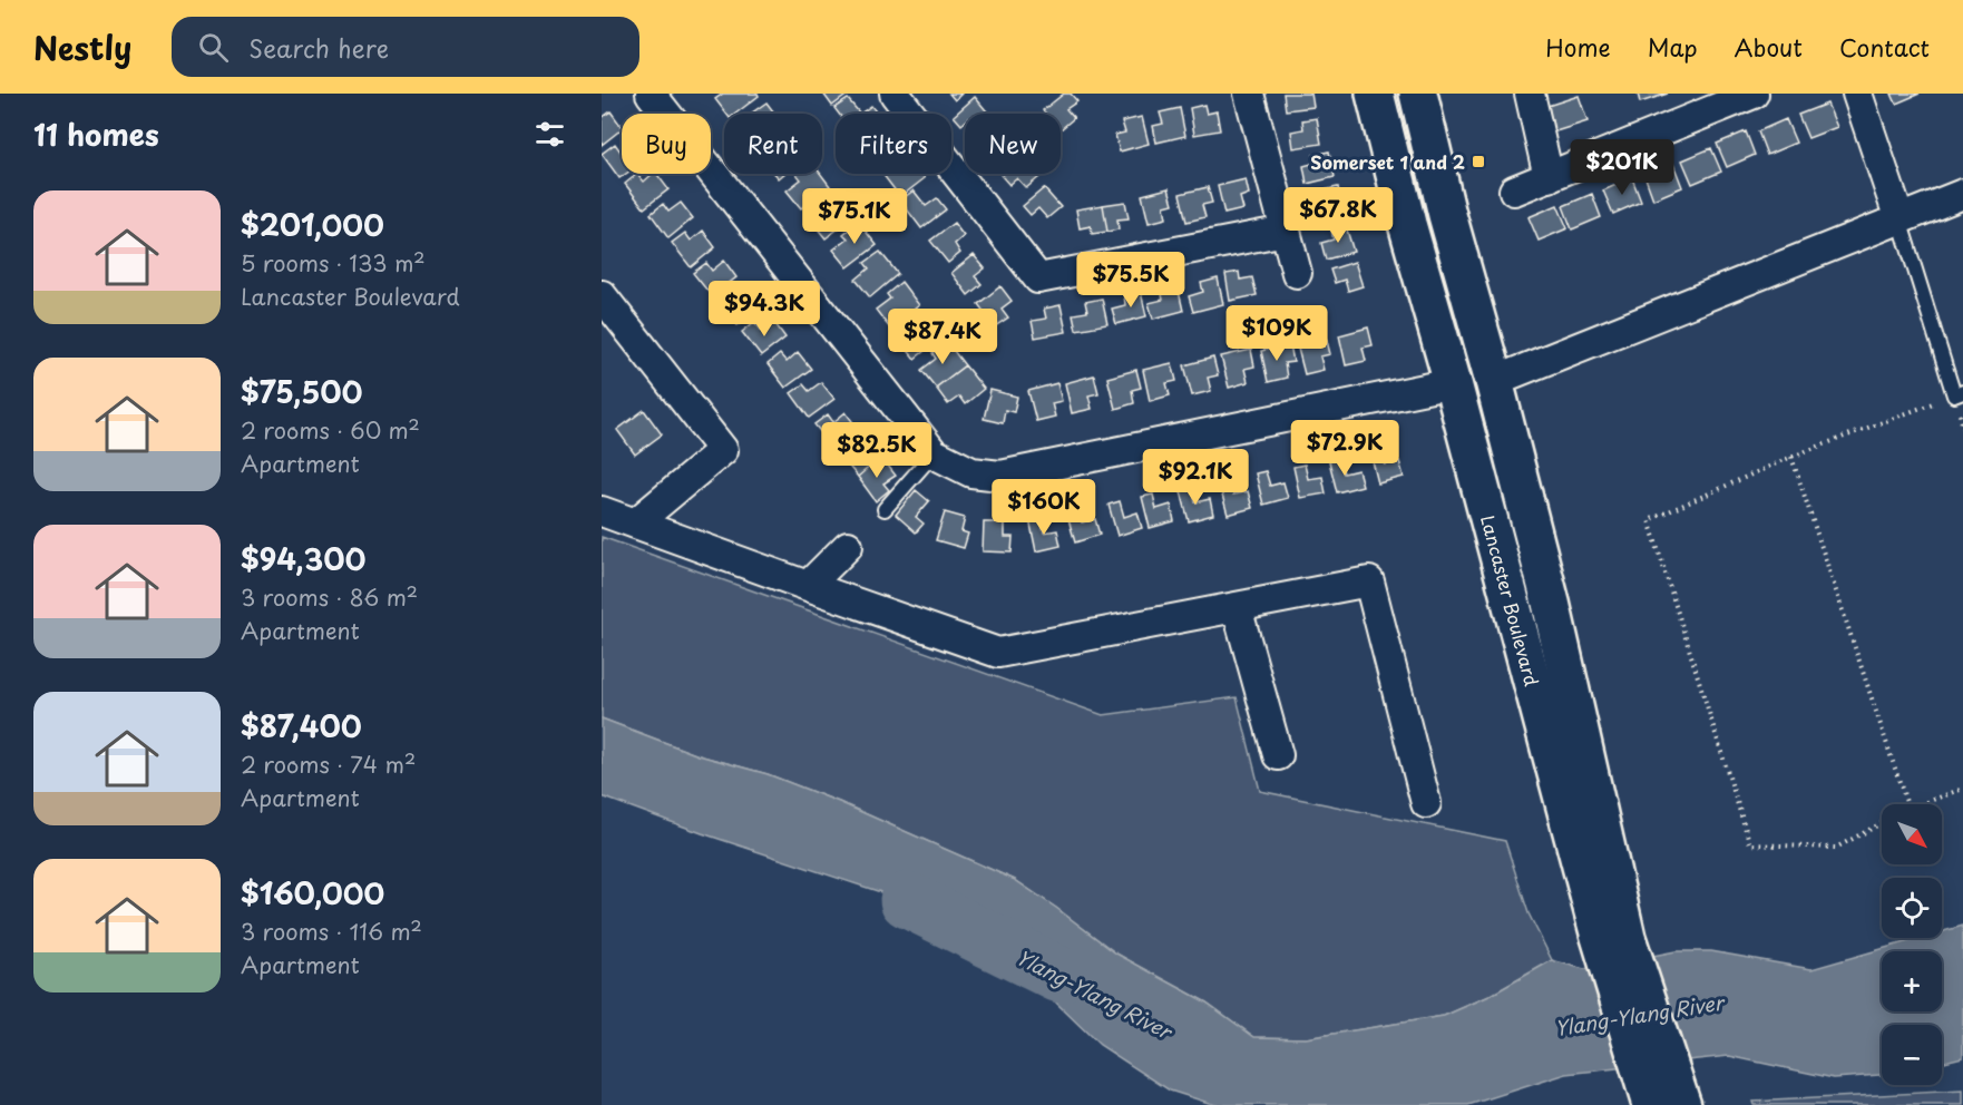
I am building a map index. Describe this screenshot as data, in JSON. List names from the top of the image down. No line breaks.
{"streets":{"main road":["Lancaster Boulevard"]},"water":["Ylang-Ylang River"],"places":{"transit":["Somerset 1 and 2"]},"north":"bottom right","page":{"header":"Nestly","search":"Search here","nav":["Home","Map","About","Contact"],"heading":"11 homes","chip":["Buy","Rent","Filters","New"],"price":["$201K","$67.8K","$75.1K","$75.5K","$94.3K","$109K","$87.4K","$72.9K","$82.5K","$92.1K","$160K"],"list":[{"name":"$201,000","note":"5 rooms · 133 m² · Lancaster Boulevard"},{"name":"$75,500","note":"2 rooms · 60 m² · Apartment"},{"name":"$94,300","note":"3 rooms · 86 m² · Apartment"},{"name":"$87,400","note":"2 rooms · 74 m² · Apartment"},{"name":"$160,000","note":"3 rooms · 116 m² · Apartment"}],"map_buttons":["+","−"]}}
